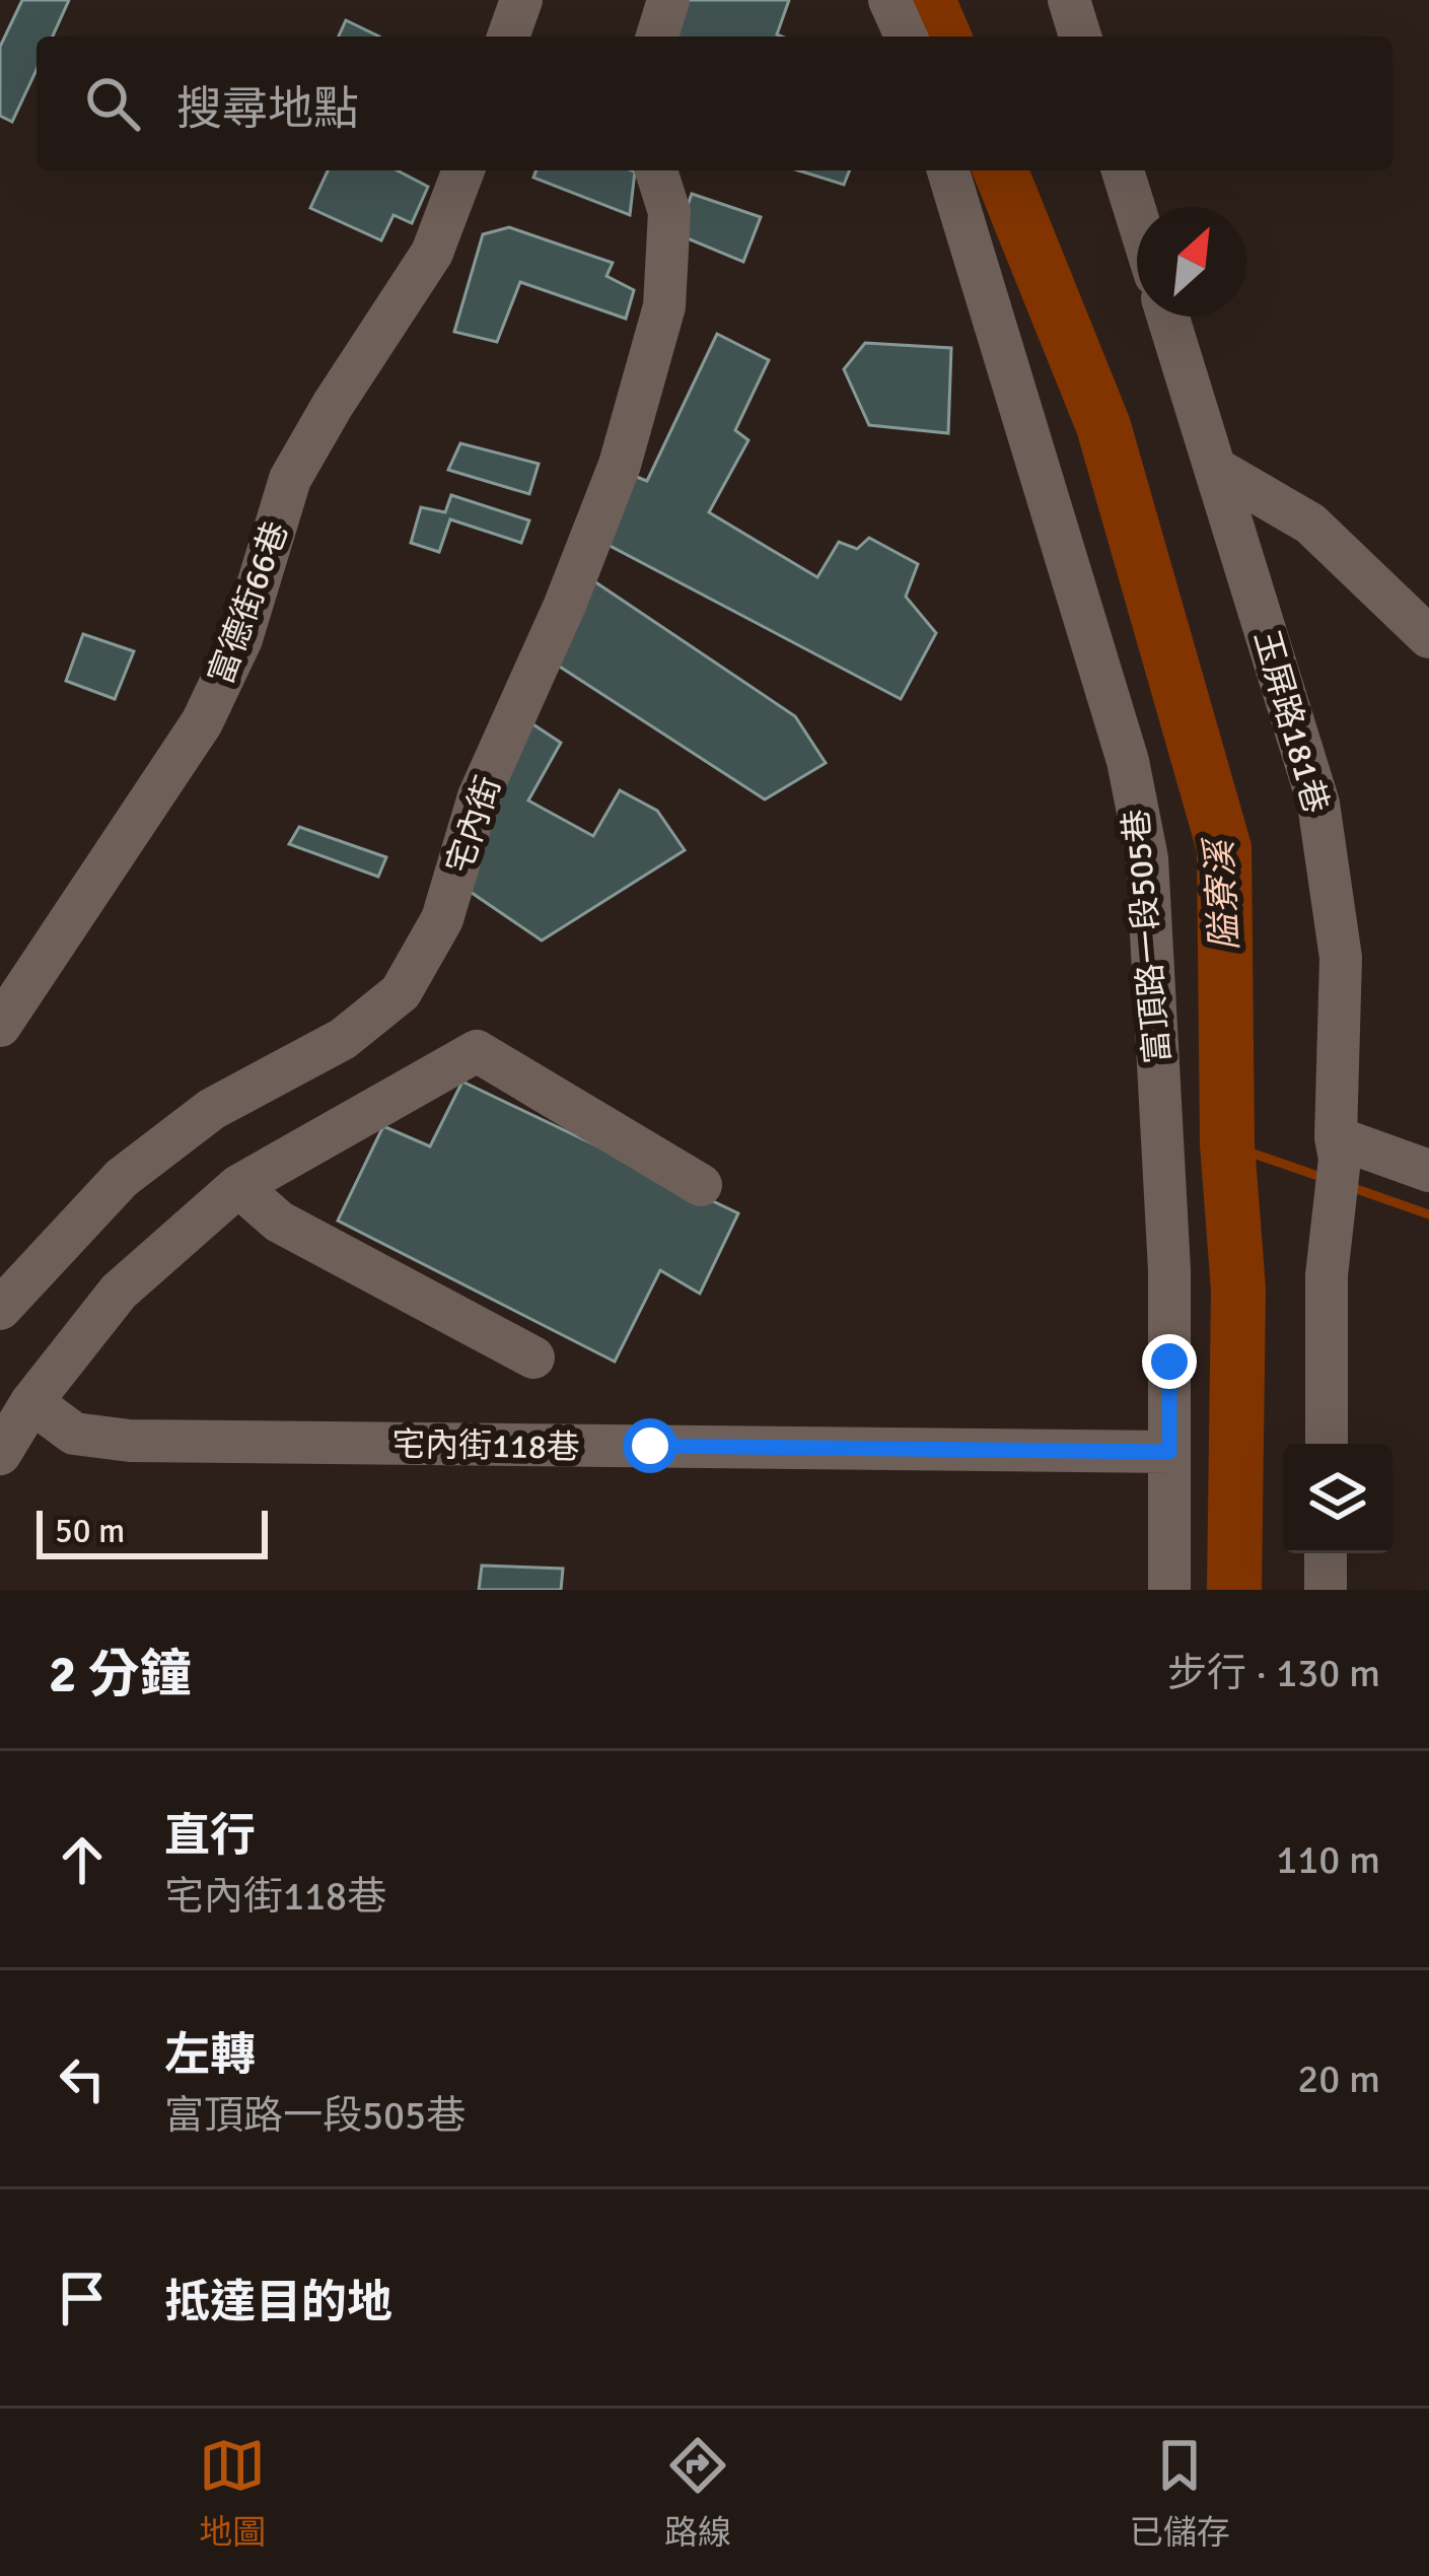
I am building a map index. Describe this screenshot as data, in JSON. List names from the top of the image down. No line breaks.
{"streets":{"street":["富德街66巷","玉屏路181巷","宅內街","富頂路一段505巷","宅內街118巷"]},"crossings":[["富頂路一段505巷","宅內街118巷"]],"water":["隘寮溪"],"scale_bar":"50 m","north":"top right","page":{"search":"搜尋地點","scale":"50 m","heading":["2 分鐘","步行 · 130 m"],"list":[["直行","宅內街118巷","110 m"],["左轉","富頂路一段505巷","20 m"],"抵達目的地"],"nav":["地圖","路線","已儲存"]}}
